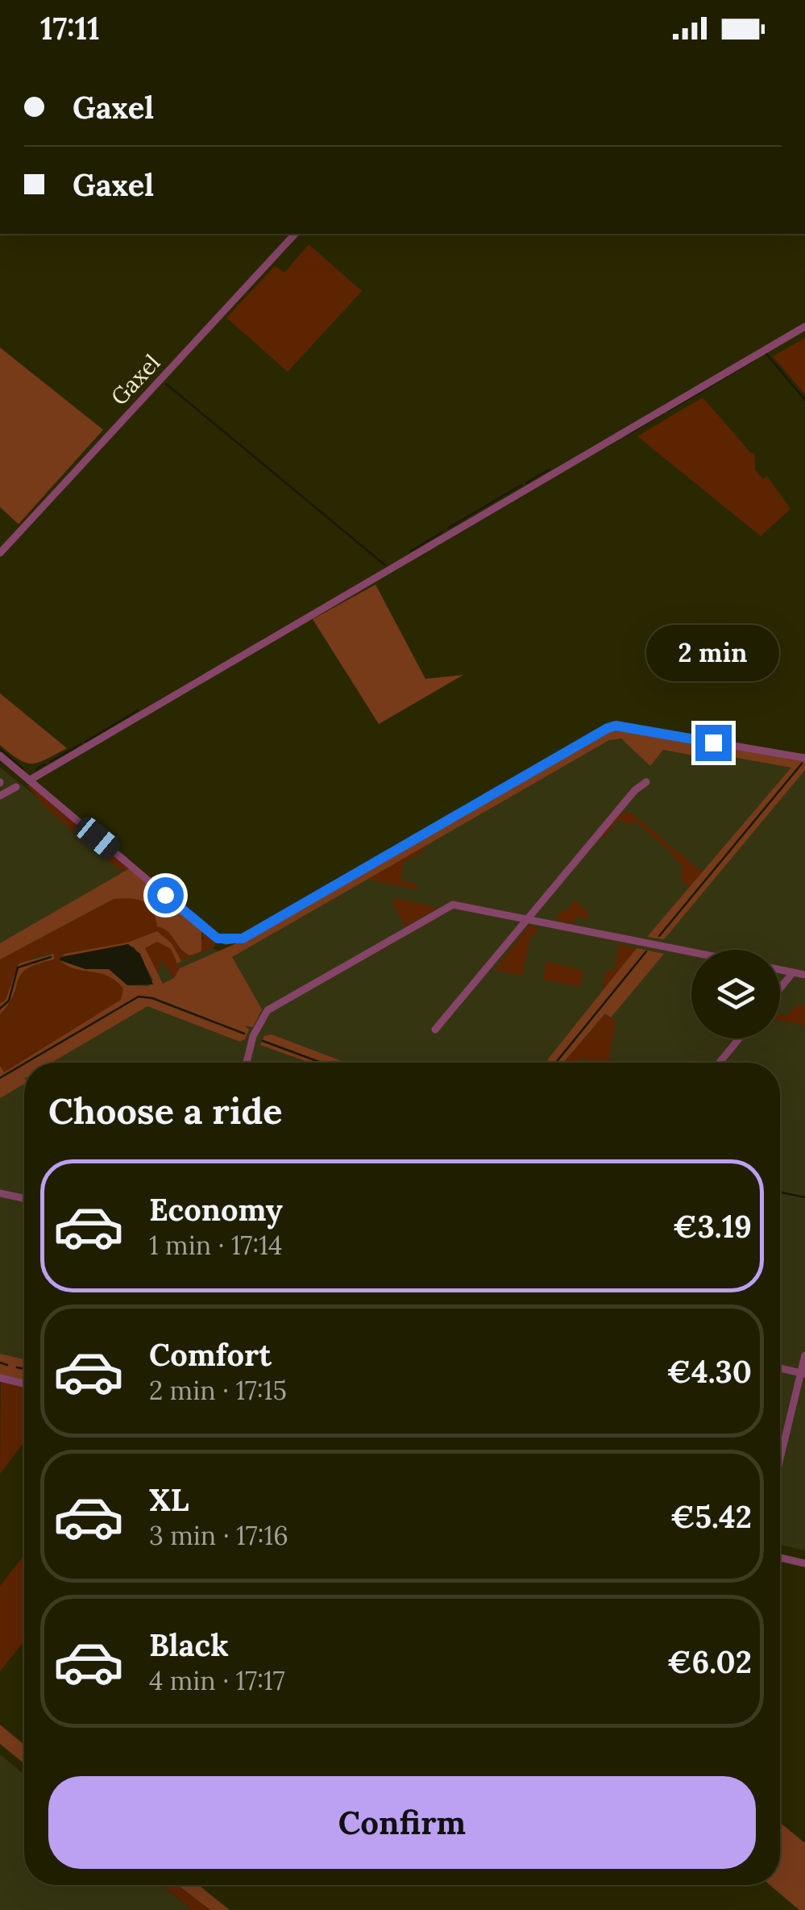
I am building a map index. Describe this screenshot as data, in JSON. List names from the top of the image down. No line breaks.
{"streets":{"street":["Gaxel"]},"page":{"status":"17:11","banner":["Gaxel","Gaxel"],"bubble":"2 min","heading":"Choose a ride","list":[{"name":"Economy","note":"1 min · 17:14","value":"€3.19"},{"name":"Comfort","note":"2 min · 17:15","value":"€4.30"},{"name":"XL","note":"3 min · 17:16","value":"€5.42"},{"name":"Black","note":"4 min · 17:17","value":"€6.02"}],"buttons":"Confirm"}}
